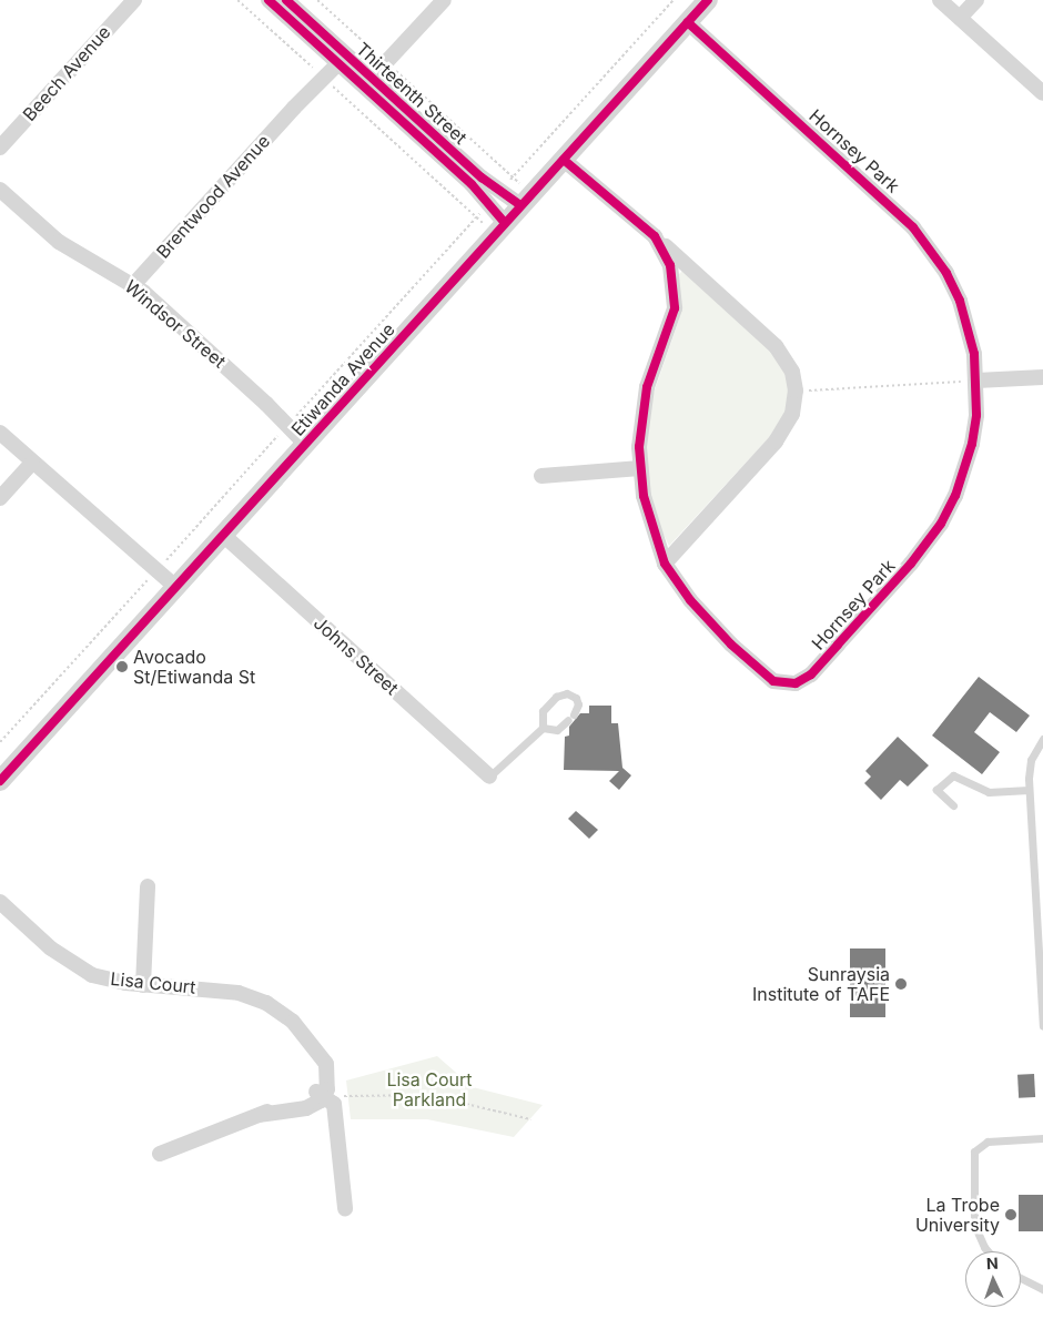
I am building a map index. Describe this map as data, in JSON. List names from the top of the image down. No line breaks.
{"streets":{"street":["Beech Avenue","Thirteenth Street","Hornsey Park","Brentwood Avenue","Windsor Street","Etiwanda Avenue","Johns Street","Lisa Court"]},"crossings":[["Thirteenth Street","Brentwood Avenue"],["Thirteenth Street","Etiwanda Avenue"],["Hornsey Park","Etiwanda Avenue"],["Brentwood Avenue","Windsor Street"],["Windsor Street","Etiwanda Avenue"],["Etiwanda Avenue","Johns Street"]],"parks":["Lisa Court Parkland"],"places":["Avocado St/Etiwanda St","Sunraysia Institute of TAFE","La Trobe University"],"north":"top"}
